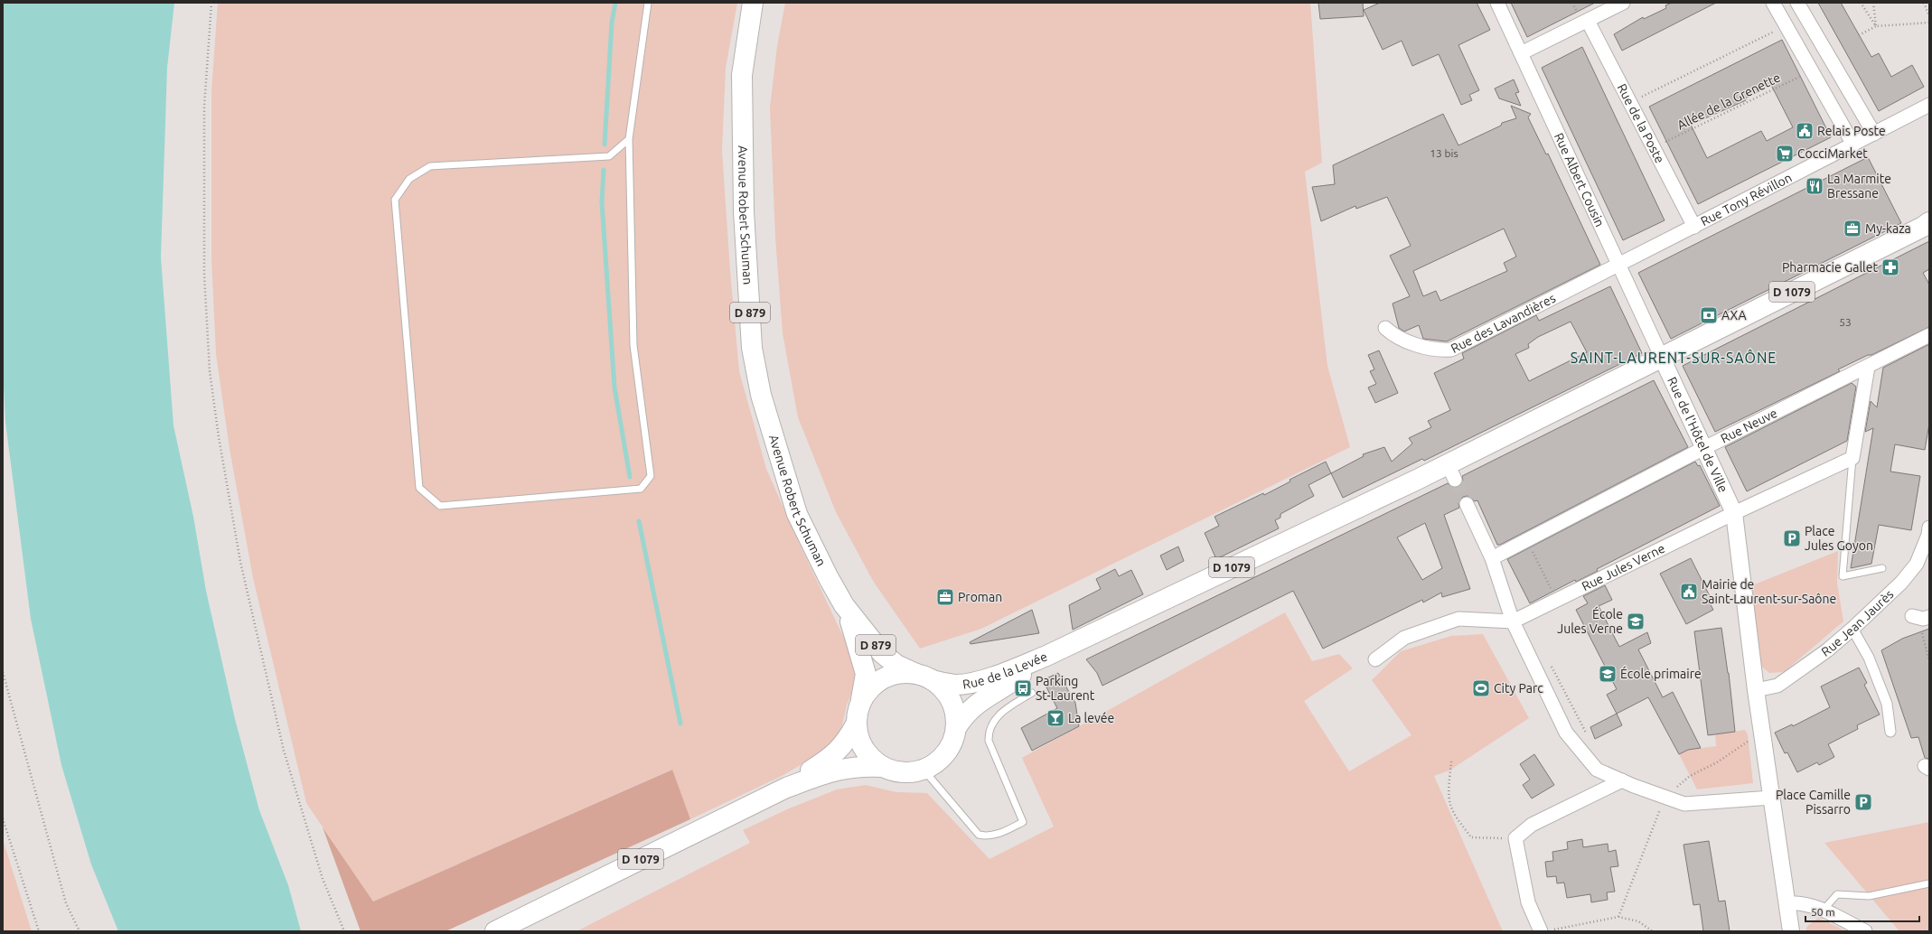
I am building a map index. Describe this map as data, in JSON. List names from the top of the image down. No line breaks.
{"streets":{"main road":["Avenue Robert Schuman","D 1079","D 879","Rue de la Levée"],"street":["Rue de la Poste","Rue Albert Cousin","Rue Tony Révillon","Rue des Lavandières","Rue Neuve","Rue de l'Hôtel de Ville","Rue Jules Verne","Rue Jean Jaurès"],"path":["Allée de la Grenette"]},"crossings":[["Allée de la Grenette","Rue de la Poste"],["Rue de la Poste","Rue Tony Révillon"],["Rue Albert Cousin","Rue Tony Révillon"],["Rue Albert Cousin","D 1079"],["Rue Albert Cousin","Rue des Lavandières"],["Rue Albert Cousin","Rue de l'Hôtel de Ville"],["Rue Tony Révillon","Rue des Lavandières"],["Avenue Robert Schuman","D 1079"],["Avenue Robert Schuman","Rue de la Levée"],["D 1079","Rue de l'Hôtel de Ville"],["D 1079","Rue de la Levée"],["Rue Neuve","Rue de l'Hôtel de Ville"],["Rue de l'Hôtel de Ville","Rue Jules Verne"]],"districts":["SAINT-LAURENT-SUR-SAÔNE"],"places":{"public building":["Relais Poste","Mairie de Saint-Laurent-sur-Saône"],"supermarket":["CocciMarket"],"restaurant":["La Marmite Bressane"],"office":["My-kaza","Proman"],"pharmacy":["Pharmacie Gallet"],"bank":["AXA"],"parking":["Place Jules Goyon","Place Camille Pissarro"],"school or university":["École Jules Verne","École primaire"],"bus stop":["Parking St-Laurent"],"sports":["City Parc"],"bar":["La levée"]},"house_numbers":["13 bis","53"],"scale_bar":"50 m"}
